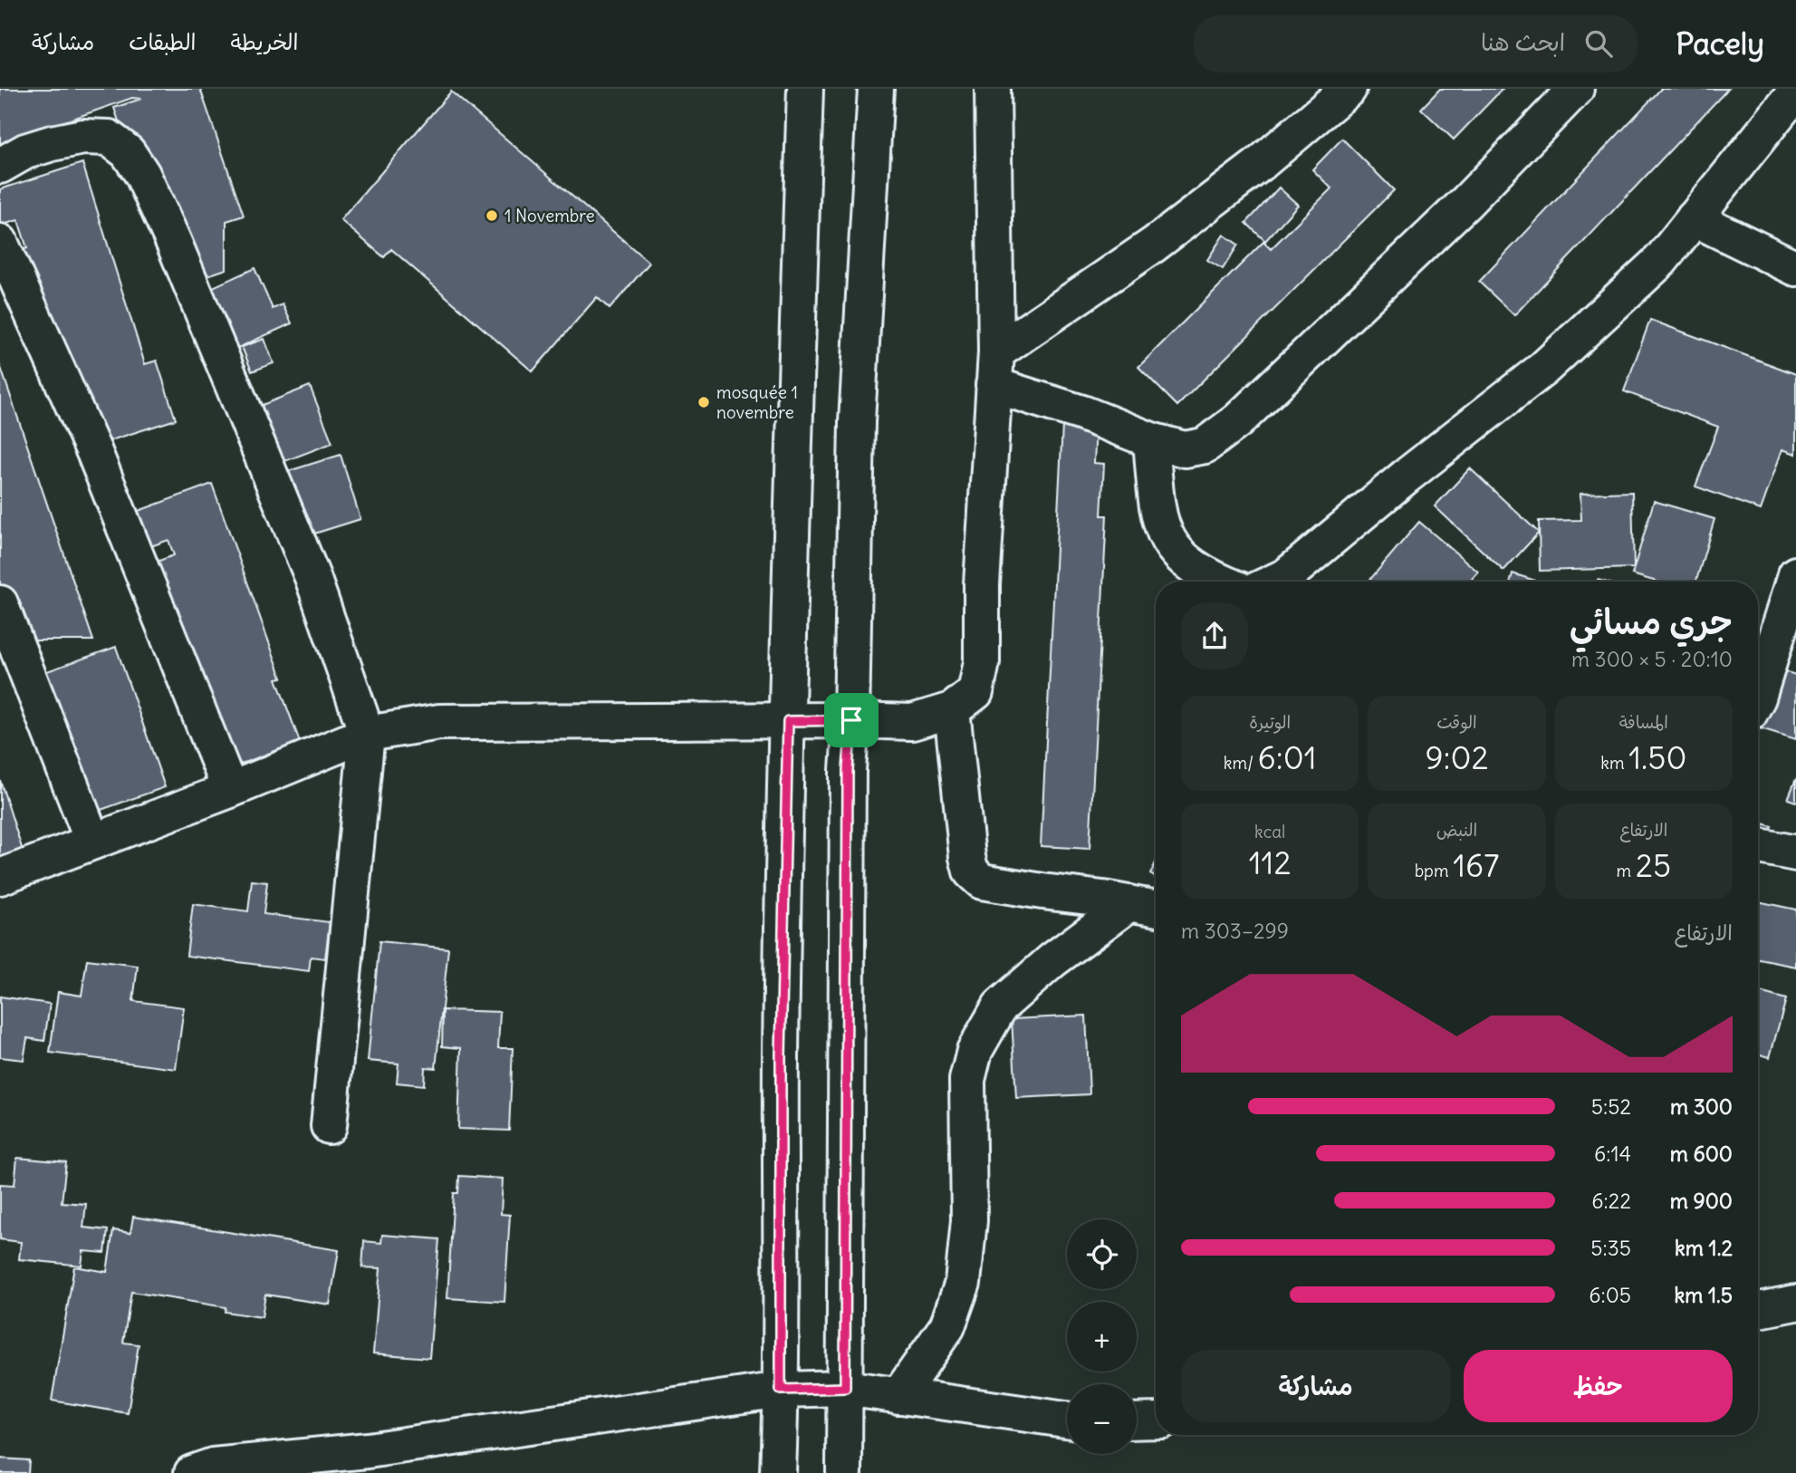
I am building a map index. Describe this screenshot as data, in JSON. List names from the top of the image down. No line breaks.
{"places":["1 Novembre","mosquée 1 novembre"],"page":{"header":"Pacely","search":"ابحث هنا","nav":["الخريطة","الطبقات","مشاركة"],"heading":["جري مسائي","20:10 · 5 × 300 m"],"stats":[["المسافة","1.50 km"],["الوقت","9:02"],["الوتيرة","6:01 /km"],["الارتفاع","25 m"],["النبض","167 bpm"],["kcal","112"]],"chart":["الارتفاع","299–303 m"],"list":[{"name":"300 m","note":"5:52"},{"name":"600 m","note":"6:14"},{"name":"900 m","note":"6:22"},{"name":"1.2 km","note":"5:35"},{"name":"1.5 km","note":"6:05"}],"map_buttons":["+","−"],"buttons":["حفظ","مشاركة"]}}
